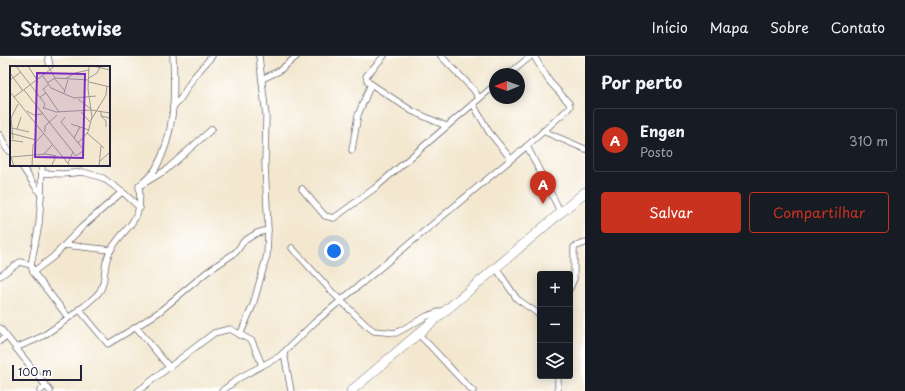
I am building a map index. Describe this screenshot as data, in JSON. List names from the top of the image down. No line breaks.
{"scale_bar":"100 m","north":"left","page":{"header":"Streetwise","nav":["Início","Mapa","Sobre","Contato"],"heading":"Por perto","list":[{"mark":"A","name":"Engen","note":"Posto","value":"310 m"}],"pins":"A","buttons":["Salvar","Compartilhar"],"map_buttons":["+","−"],"scale":"100 m"}}
